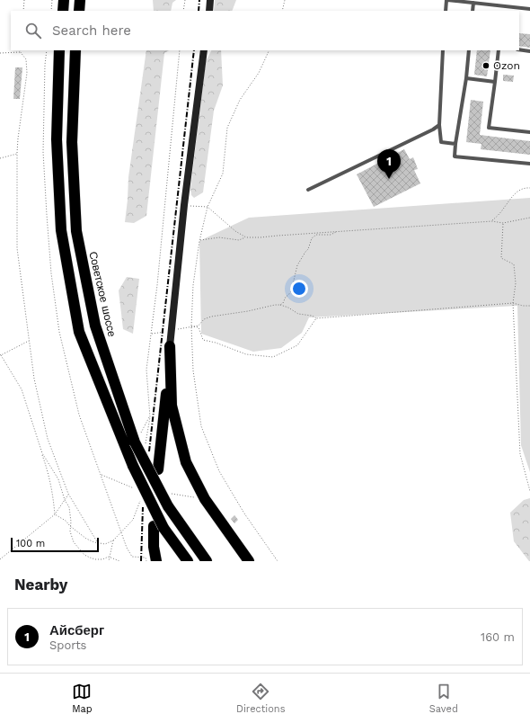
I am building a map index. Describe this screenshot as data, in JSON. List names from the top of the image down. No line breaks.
{"streets":{"highway":["Советское шоссе"]},"places":["Ozon"],"scale_bar":"100 m","page":{"search":"Search here","pins":"1","scale":"100 m","heading":"Nearby","list":[{"mark":"1","name":"Айсберг","note":"Sports","value":"160 m"}],"nav":["Map","Directions","Saved"]}}
